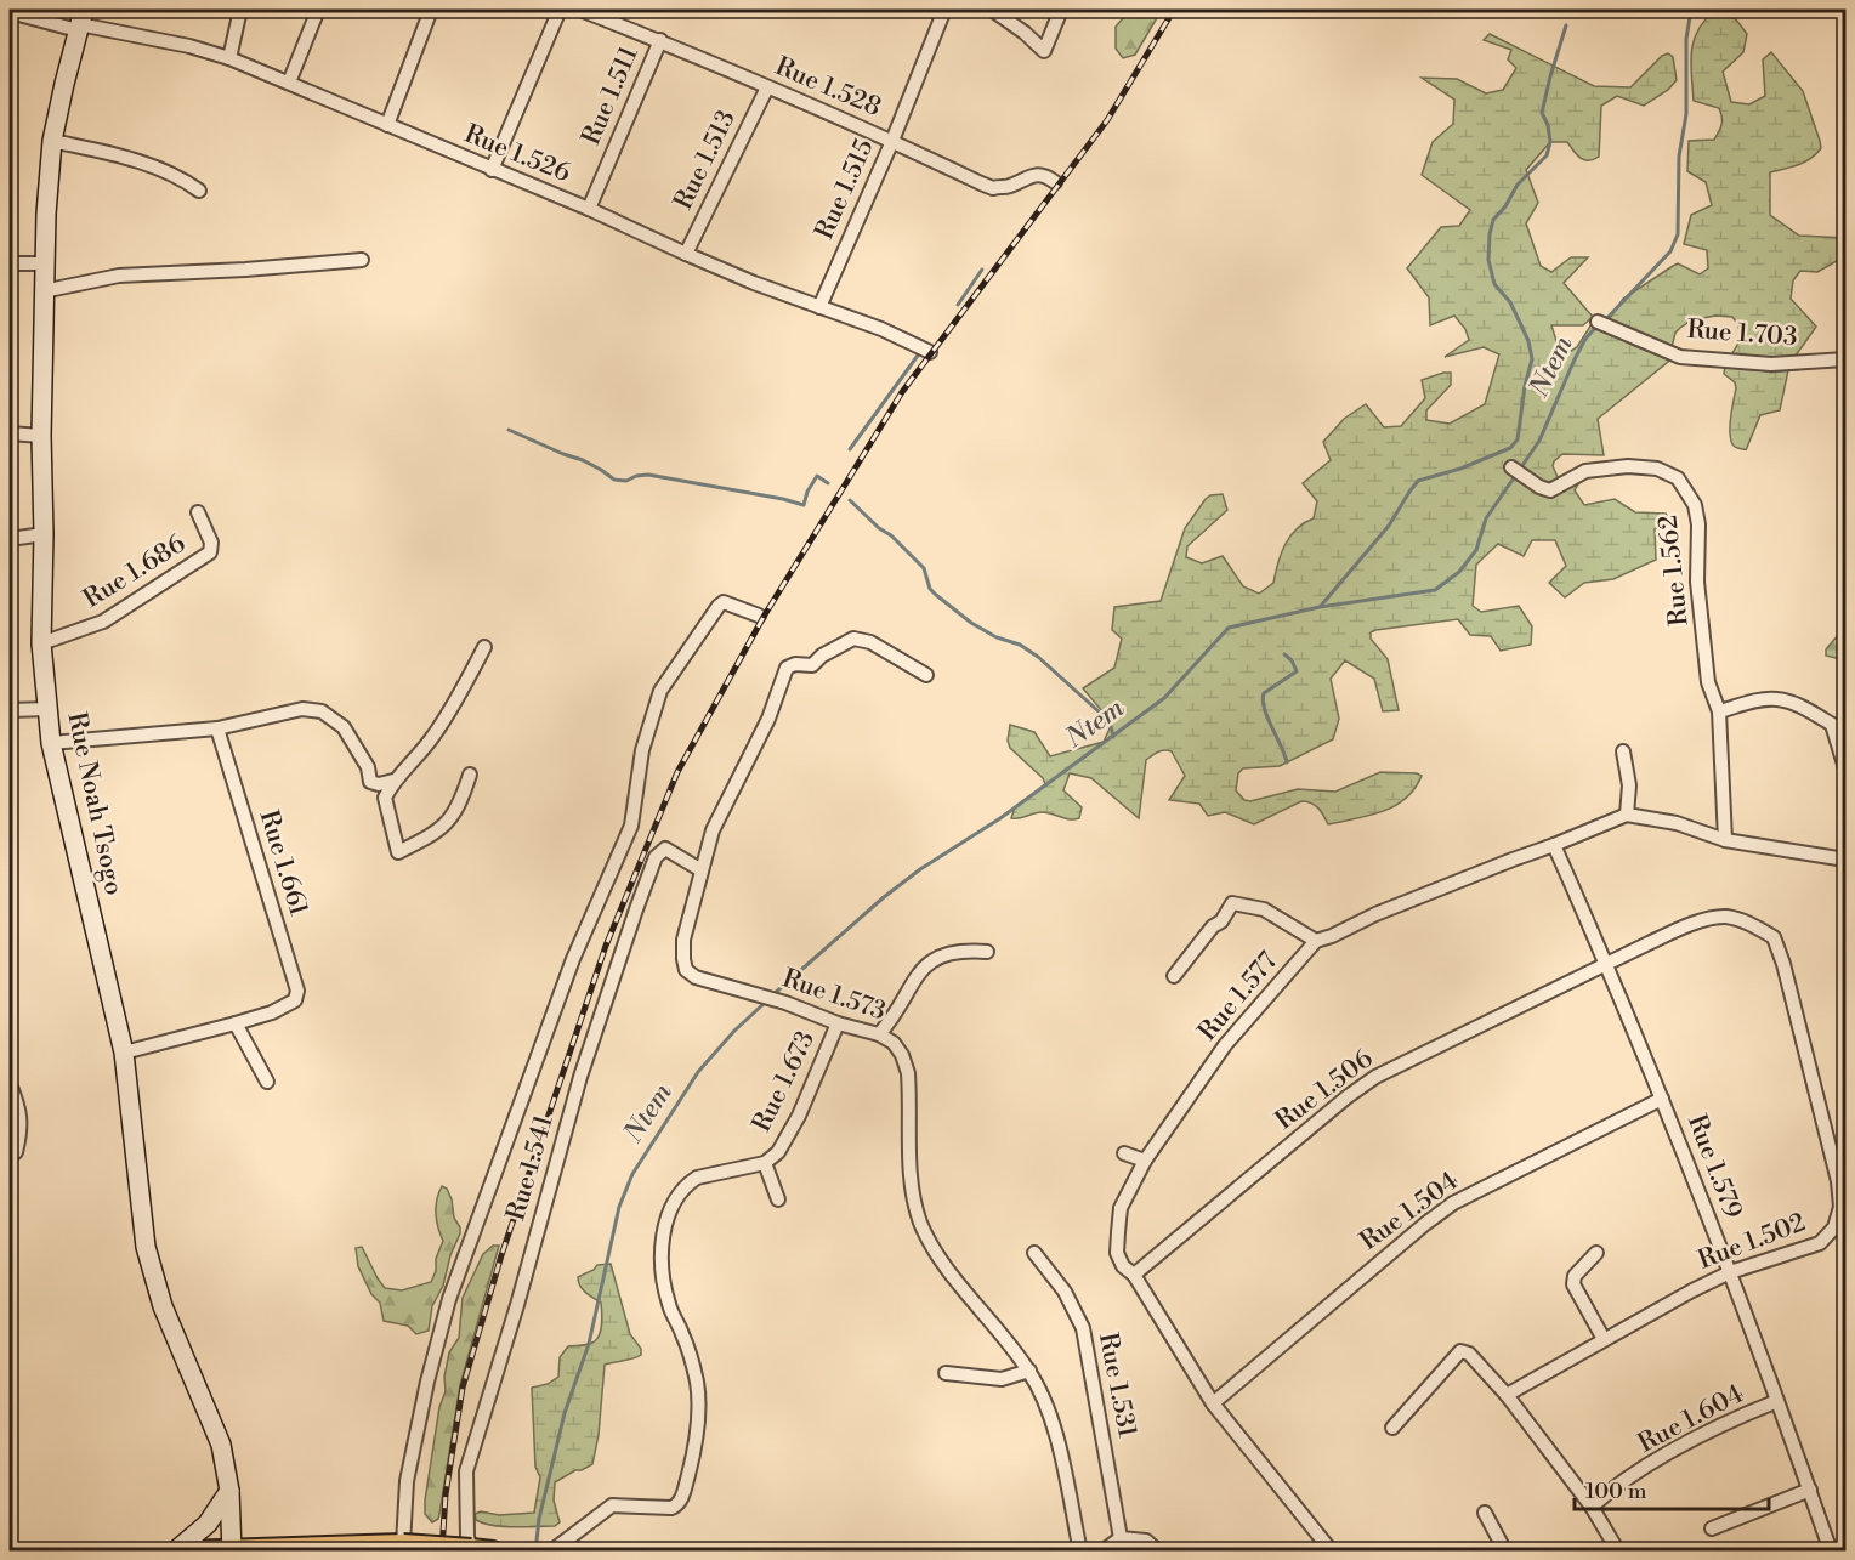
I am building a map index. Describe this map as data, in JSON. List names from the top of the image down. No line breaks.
{"streets":{"main road":["Rue Noah Tsogo"],"street":["Rue 1.528","Rue 1.511","Rue 1.526","Rue 1.513","Rue 1.515","Rue 1.703","Rue 1.562","Rue 1.686","Rue 1.661","Rue 1.573","Rue 1.577","Rue 1.673","Rue 1.506","Rue 1.579","Rue 1.541","Rue 1.504","Rue 1.502","Rue 1.531","Rue 1.604"]},"crossings":[["Rue 1.528","Rue 1.511"],["Rue 1.528","Rue 1.513"],["Rue 1.528","Rue 1.515"],["Rue 1.511","Rue 1.526"],["Rue 1.526","Rue 1.513"],["Rue 1.526","Rue 1.515"],["Rue 1.526","Rue Noah Tsogo"],["Rue 1.686","Rue Noah Tsogo"],["Rue Noah Tsogo","Rue 1.661"],["Rue 1.573","Rue 1.673"],["Rue 1.573","Rue 1.541"],["Rue 1.577","Rue 1.506"],["Rue 1.577","Rue 1.579"],["Rue 1.577","Rue 1.504"],["Rue 1.506","Rue 1.579"],["Rue 1.506","Rue 1.502"],["Rue 1.579","Rue 1.504"],["Rue 1.579","Rue 1.502"],["Rue 1.579","Rue 1.604"]],"water":["Ntem"],"scale_bar":"100 m"}
